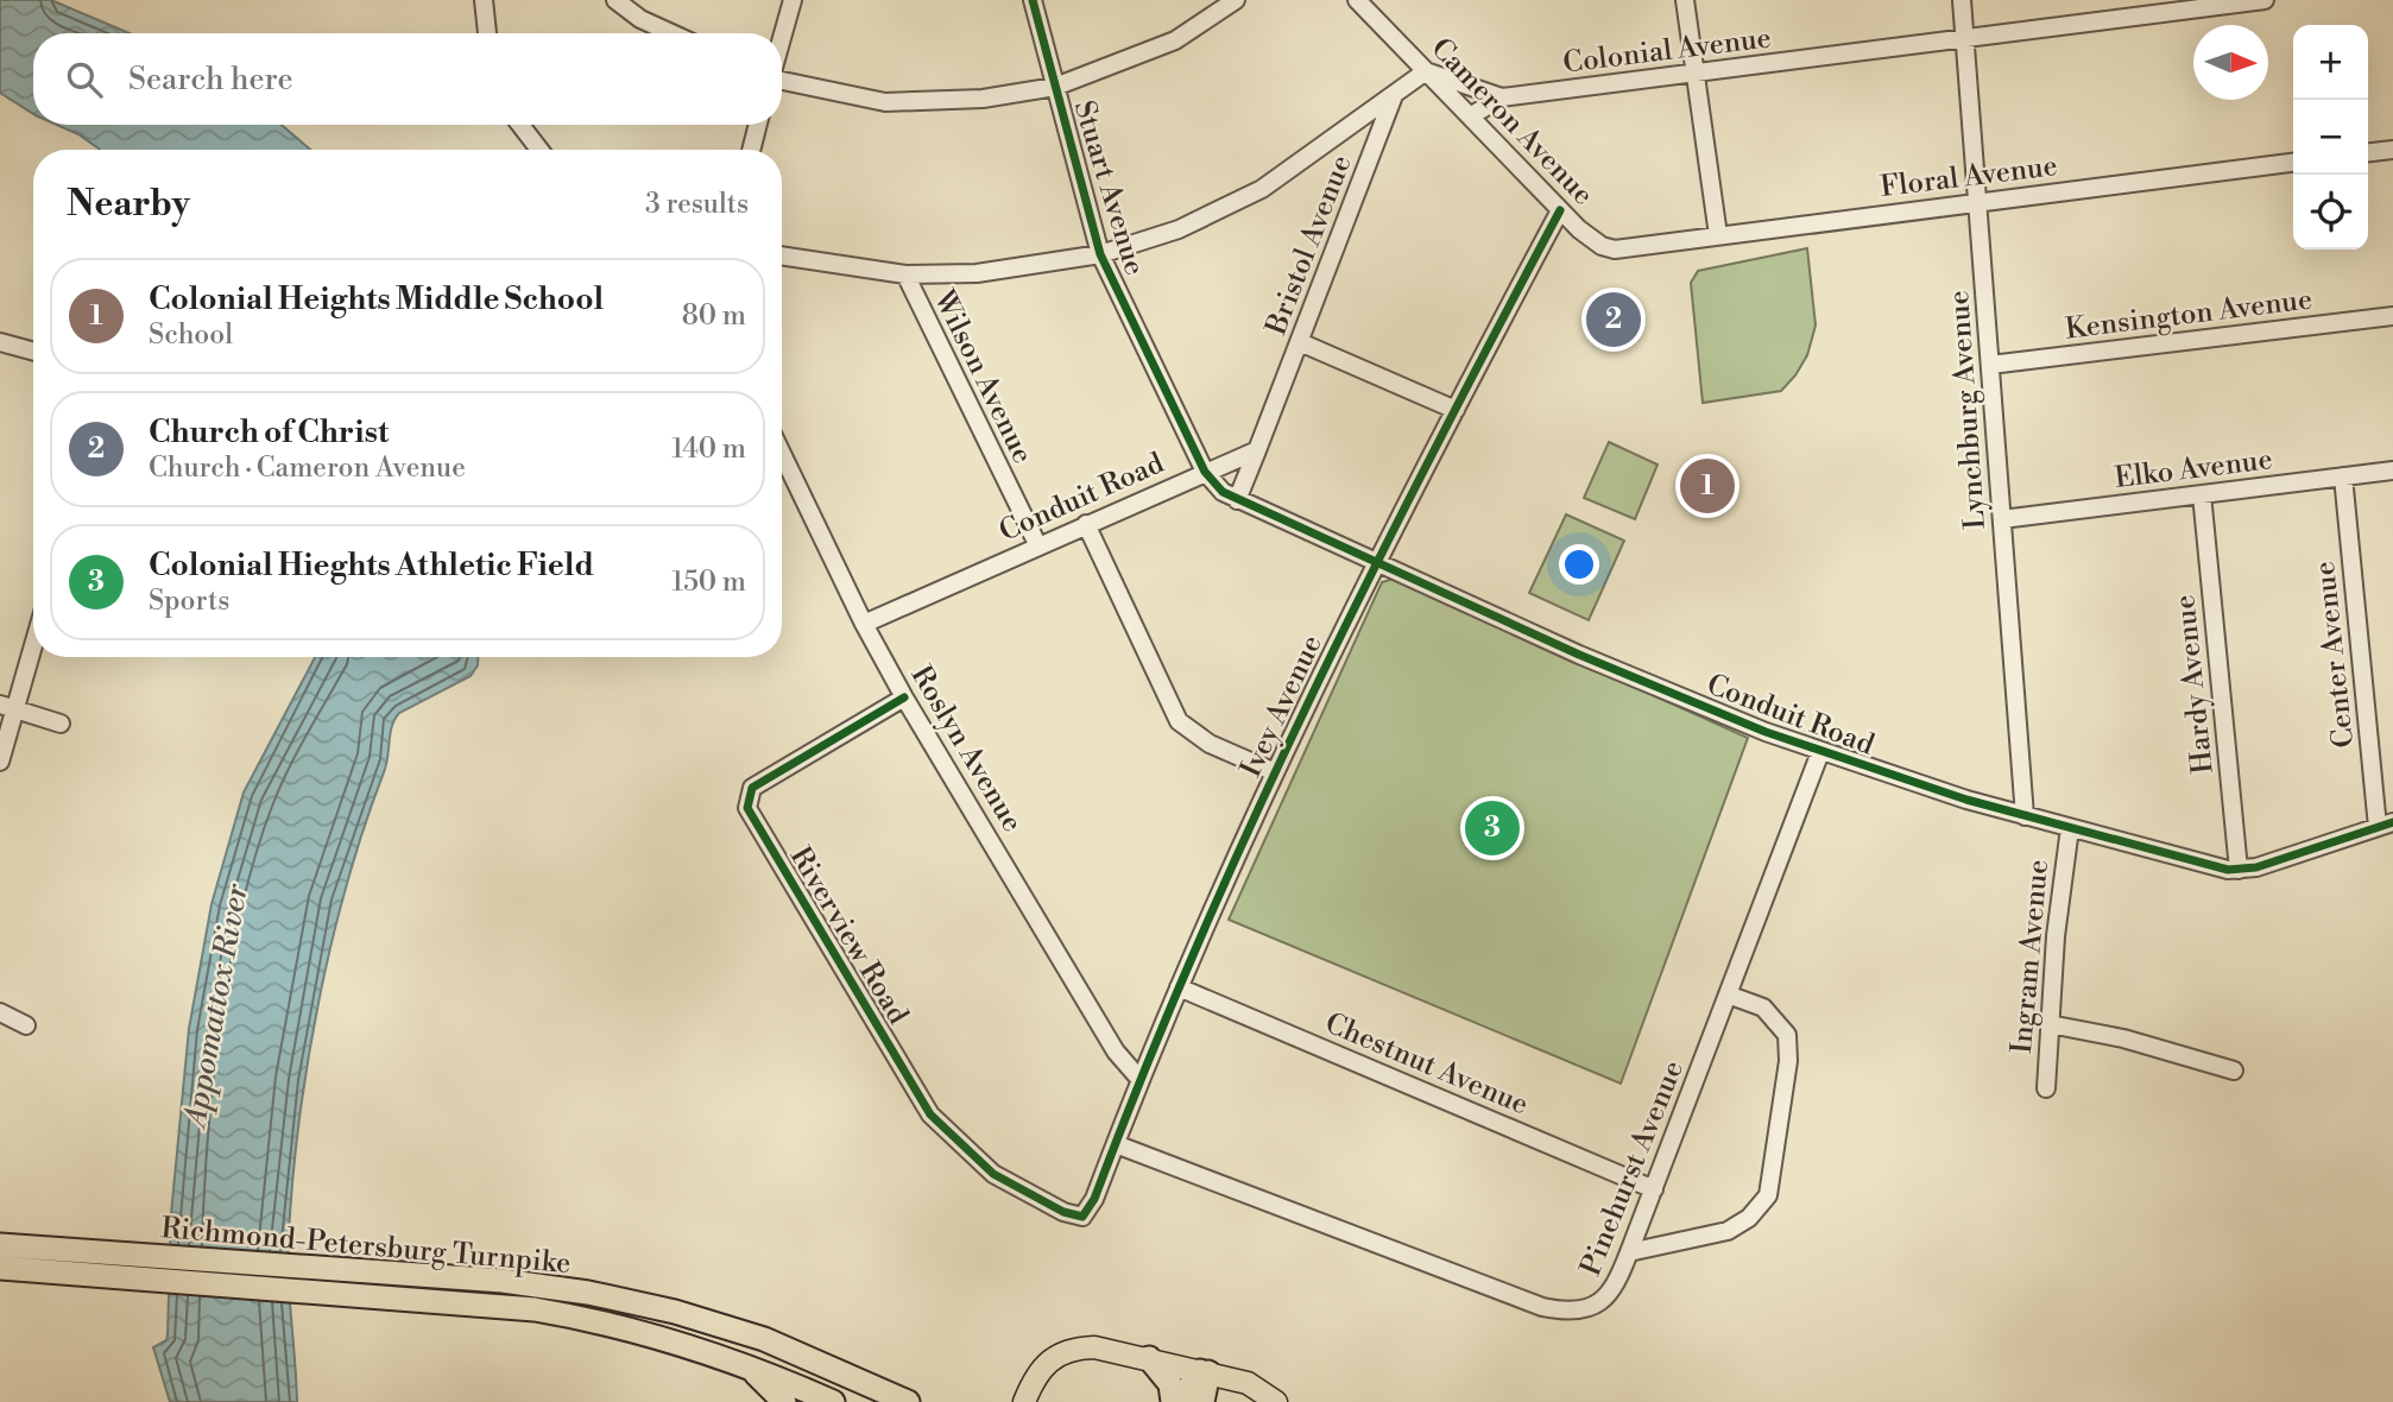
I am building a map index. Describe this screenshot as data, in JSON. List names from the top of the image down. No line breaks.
{"streets":{"highway":["Richmond-Petersburg Turnpike"],"street":["Colonial Avenue","Cameron Avenue","Floral Avenue","Stuart Avenue","Bristol Avenue","Kensington Avenue","Wilson Avenue","Lynchburg Avenue","Elko Avenue","Conduit Road","Center Avenue","Hardy Avenue","Ivey Avenue","Roslyn Avenue","Riverview Road","Ingram Avenue","Chestnut Avenue","Pinehurst Avenue"]},"crossings":[["Colonial Avenue","Cameron Avenue"],["Colonial Avenue","Bristol Avenue"],["Colonial Avenue","Lynchburg Avenue"],["Cameron Avenue","Floral Avenue"],["Cameron Avenue","Bristol Avenue"],["Cameron Avenue","Ivey Avenue"],["Floral Avenue","Lynchburg Avenue"],["Stuart Avenue","Conduit Road"],["Bristol Avenue","Conduit Road"],["Kensington Avenue","Lynchburg Avenue"],["Wilson Avenue","Conduit Road"],["Lynchburg Avenue","Elko Avenue"],["Lynchburg Avenue","Conduit Road"],["Elko Avenue","Center Avenue"],["Elko Avenue","Hardy Avenue"],["Conduit Road","Center Avenue"],["Conduit Road","Hardy Avenue"],["Conduit Road","Ivey Avenue"],["Conduit Road","Roslyn Avenue"],["Conduit Road","Ingram Avenue"],["Conduit Road","Pinehurst Avenue"],["Ivey Avenue","Roslyn Avenue"],["Ivey Avenue","Riverview Road"],["Ivey Avenue","Chestnut Avenue"],["Ivey Avenue","Pinehurst Avenue"],["Roslyn Avenue","Riverview Road"],["Chestnut Avenue","Pinehurst Avenue"]],"water":["Appomattox River"],"north":"right","page":{"map_buttons":["+","−"],"search":"Search here","heading":["Nearby","3 results"],"list":[{"mark":"1","name":"Colonial Heights Middle School","note":"School","value":"80 m"},{"mark":"2","name":"Church of Christ","note":"Church · Cameron Avenue","value":"140 m"},{"mark":"3","name":"Colonial Hieghts Athletic Field","note":"Sports","value":"150 m"}],"pins":["2","1","3"]}}
